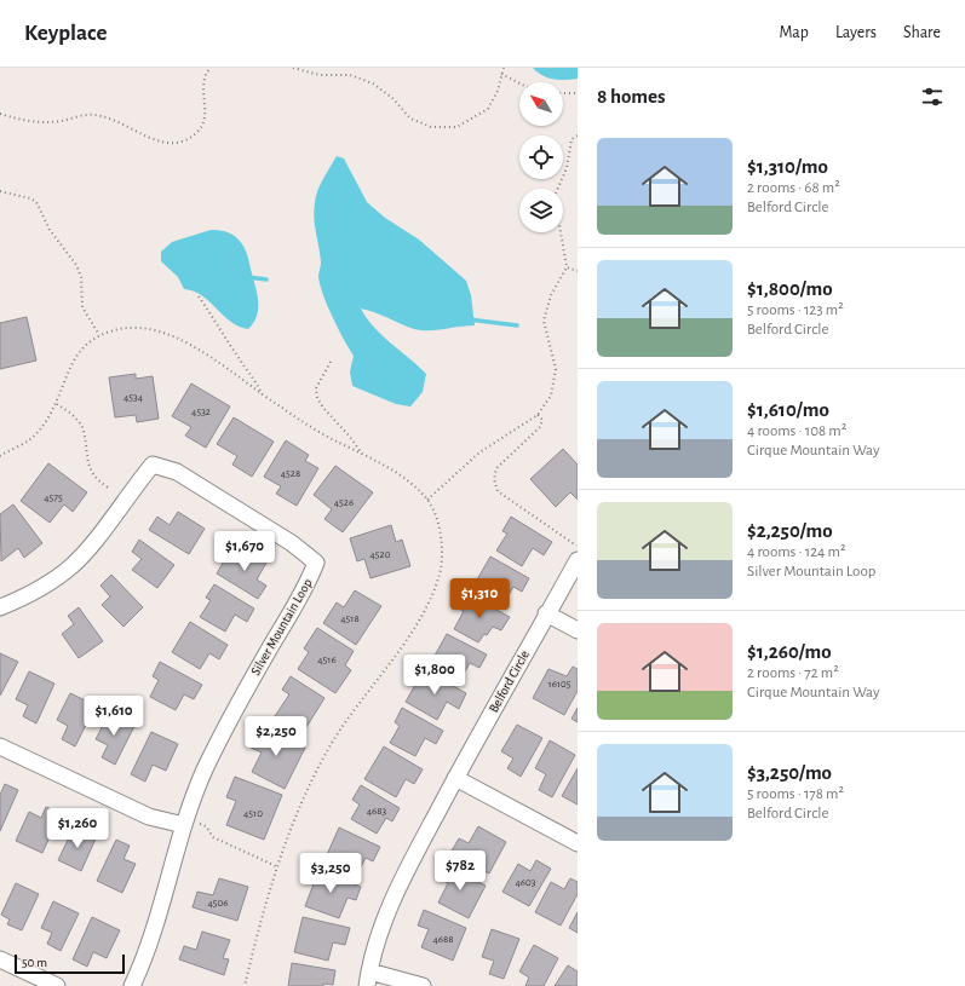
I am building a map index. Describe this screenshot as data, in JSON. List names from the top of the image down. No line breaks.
{"streets":{"street":["Silver Mountain Loop","Belford Circle"]},"house_numbers":["4534","4532","4528","4575","4526","4520","4518","4516","16105","4683","4510","4603","4506","4688"],"scale_bar":"50 m","north":"top left","page":{"header":"Keyplace","nav":["Map","Layers","Share"],"heading":"8 homes","list":[{"name":"$1,310/mo","note":"2 rooms · 68 m² · Belford Circle"},{"name":"$1,800/mo","note":"5 rooms · 123 m² · Belford Circle"},{"name":"$1,610/mo","note":"4 rooms · 108 m² · Cirque Mountain Way"},{"name":"$2,250/mo","note":"4 rooms · 124 m² · Silver Mountain Loop"},{"name":"$1,260/mo","note":"2 rooms · 72 m² · Cirque Mountain Way"},{"name":"$3,250/mo","note":"5 rooms · 178 m² · Belford Circle"}],"price":["$1,670","$1,310","$1,800","$1,610","$2,250","$1,260","$782","$3,250"],"scale":"50 m"}}
